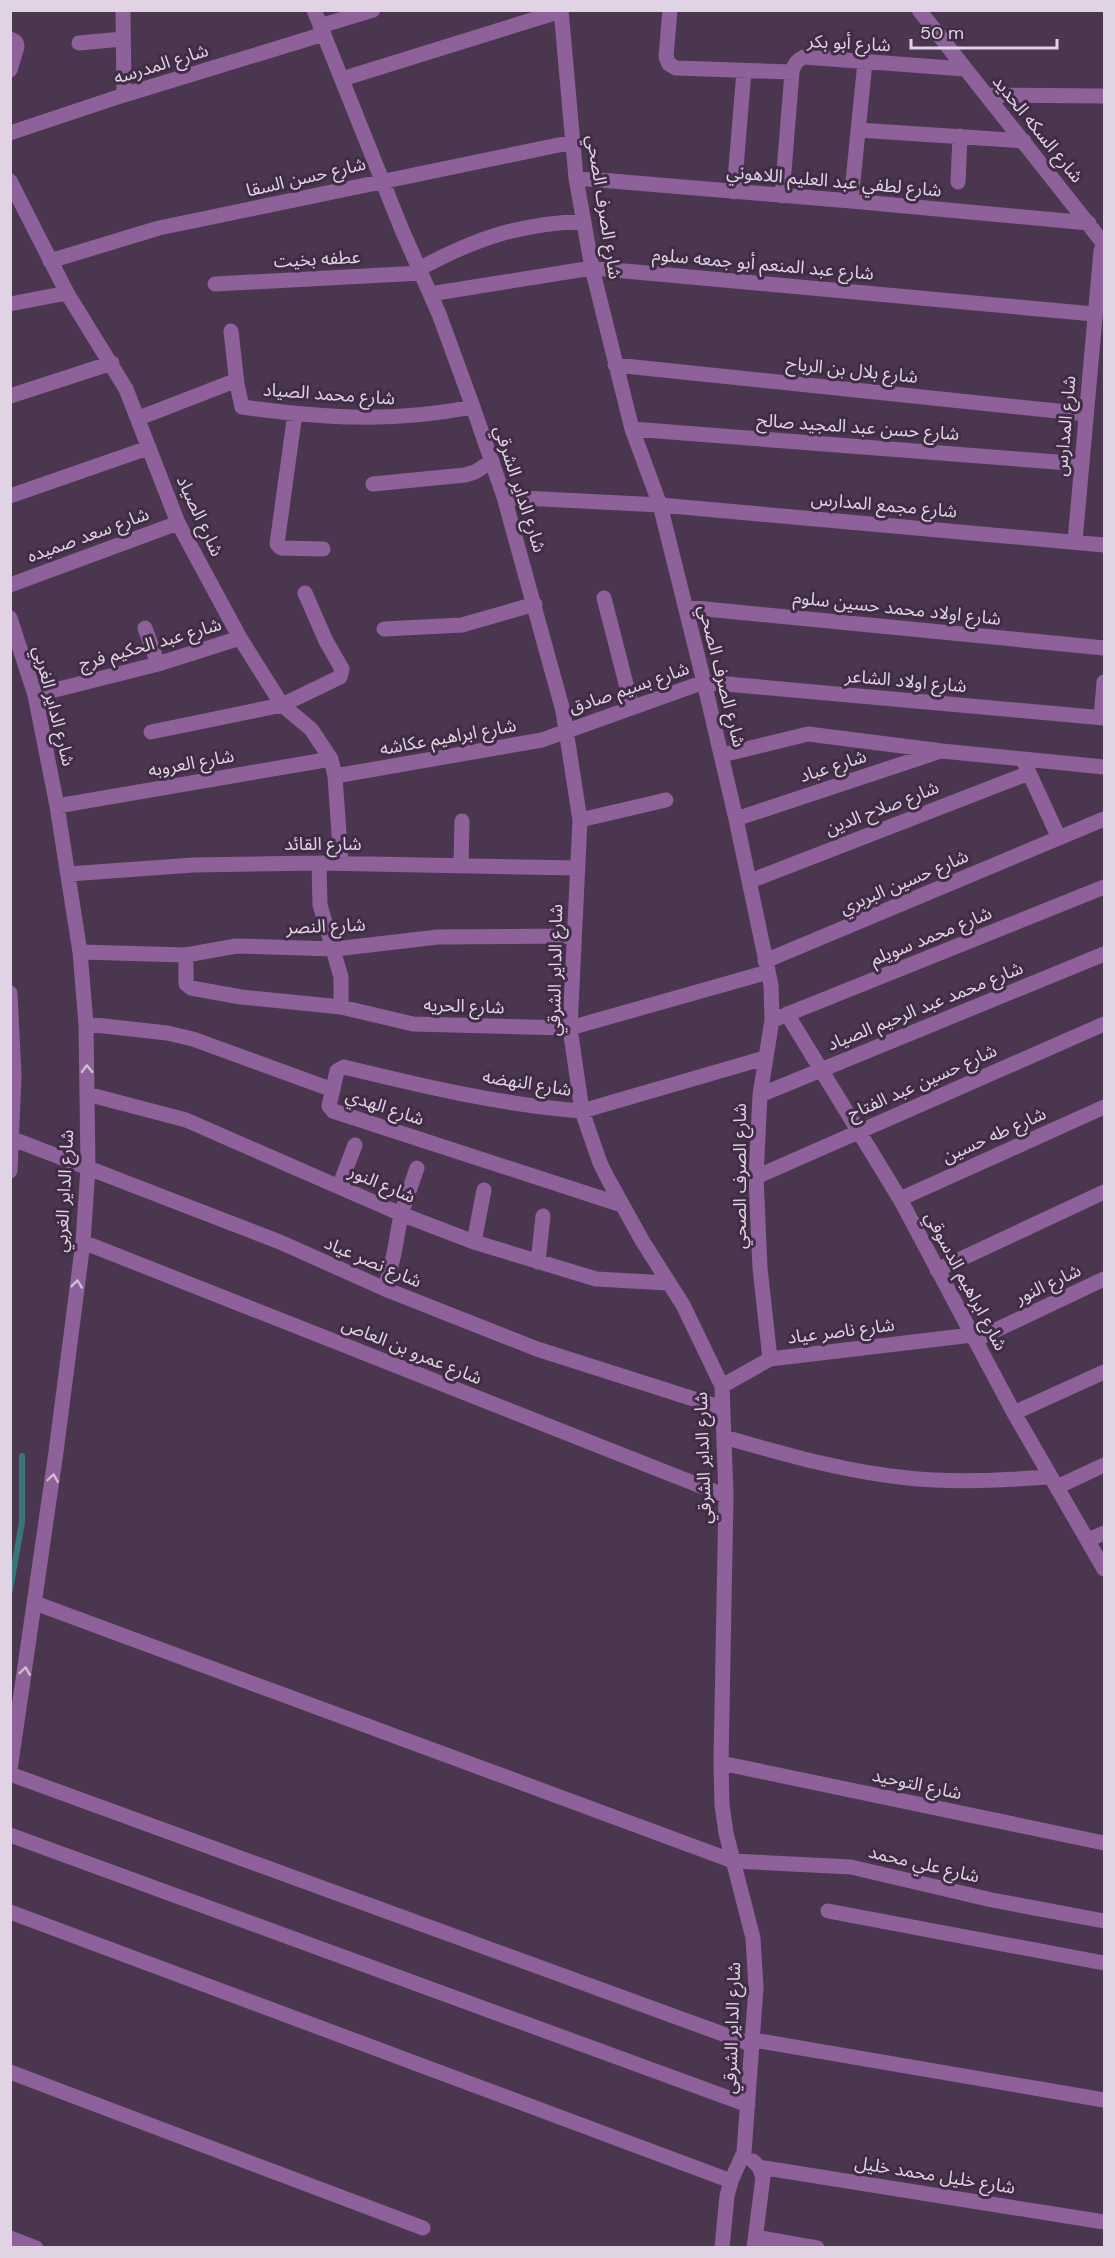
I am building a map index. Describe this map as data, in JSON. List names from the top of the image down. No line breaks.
{"streets":{"street":["شارع أبو بكر","شارع المدرسه","شارع السكه الحديد","شارع حسن السقا","شارع لطفي عبد العليم اللاهوني","شارع الصرف الصحي","عطفه بخيت","شارع عبد المنعم أبو جمعه سلوم","شارع بلال بن الرباح","شارع محمد الصياد","شارع المدارس","شارع حسن عبد المجيد صالح","شارع الداير الشرقي","شارع مجمع المدارس","شارع الصياد","شارع سعد صميده","شارع اولاد محمد حسين سلوم","شارع عبد الحكيم فرج","شارع اولاد الشاعر","شارع بسيم صادق","شارع الداير الغربي","شارع ابراهيم عكاشه","شارع العروبه","شارع عباد","شارع صلاح الدين","شارع القائد","شارع حسين البربري","شارع النصر","شارع محمد سويلم","شارع الحريه","شارع محمد عبد الرحيم الصياد","شارع حسين عبد الفتاح","شارع النهضه","شارع الهدي","شارع طه حسين","شارع النور","شارع نصر عياد","شارع ابراهيم الدسوقي","شارع ناصر عياد","شارع عمرو بن العاص","شارع التوحيد","شارع علي محمد","شارع خليل محمد خليل"]},"crossings":[["شارع أبو بكر","شارع السكه الحديد"],["شارع أبو بكر","شارع لطفي عبد العليم اللاهوني"],["شارع المدرسه","شارع الداير الشرقي"],["شارع السكه الحديد","شارع لطفي عبد العليم اللاهوني"],["شارع السكه الحديد","شارع المدارس"],["شارع حسن السقا","شارع الصرف الصحي"],["شارع حسن السقا","شارع الداير الشرقي"],["شارع حسن السقا","شارع الصياد"],["شارع لطفي عبد العليم اللاهوني","شارع الصرف الصحي"],["شارع الصرف الصحي","شارع عبد المنعم أبو جمعه سلوم"],["شارع الصرف الصحي","شارع بلال بن الرباح"],["شارع الصرف الصحي","شارع حسن عبد المجيد صالح"],["شارع الصرف الصحي","شارع مجمع المدارس"],["شارع الصرف الصحي","شارع اولاد محمد حسين سلوم"],["شارع الصرف الصحي","شارع اولاد الشاعر"],["شارع الصرف الصحي","شارع بسيم صادق"],["شارع الصرف الصحي","شارع عباد"],["شارع الصرف الصحي","شارع صلاح الدين"],["شارع الصرف الصحي","شارع حسين البربري"],["شارع الصرف الصحي","شارع محمد سويلم"],["شارع الصرف الصحي","شارع الحريه"],["شارع الصرف الصحي","شارع محمد عبد الرحيم الصياد"],["شارع الصرف الصحي","شارع حسين عبد الفتاح"],["شارع الصرف الصحي","شارع النهضه"],["شارع الصرف الصحي","شارع ناصر عياد"],["عطفه بخيت","شارع الداير الشرقي"],["شارع عبد المنعم أبو جمعه سلوم","شارع المدارس"],["شارع عبد المنعم أبو جمعه سلوم","شارع الداير الشرقي"],["شارع بلال بن الرباح","شارع المدارس"],["شارع محمد الصياد","شارع الداير الشرقي"],["شارع محمد الصياد","شارع الصياد"],["شارع المدارس","شارع حسن عبد المجيد صالح"],["شارع المدارس","شارع مجمع المدارس"],["شارع الداير الشرقي","شارع مجمع المدارس"],["شارع الداير الشرقي","شارع بسيم صادق"],["شارع الداير الشرقي","شارع ابراهيم عكاشه"],["شارع الداير الشرقي","شارع القائد"],["شارع الداير الشرقي","شارع النصر"],["شارع الداير الشرقي","شارع الحريه"],["شارع الداير الشرقي","شارع النهضه"],["شارع الداير الشرقي","شارع الهدي"],["شارع الداير الشرقي","شارع النور"],["شارع الداير الشرقي","شارع نصر عياد"],["شارع الداير الشرقي","شارع ناصر عياد"],["شارع الداير الشرقي","شارع عمرو بن العاص"],["شارع الداير الشرقي","شارع التوحيد"],["شارع الداير الشرقي","شارع علي محمد"],["شارع الصياد","شارع سعد صميده"],["شارع الصياد","شارع عبد الحكيم فرج"],["شارع الصياد","شارع ابراهيم عكاشه"],["شارع الصياد","شارع العروبه"],["شارع الصياد","شارع القائد"],["شارع عبد الحكيم فرج","شارع الداير الغربي"],["شارع اولاد الشاعر","شارع بسيم صادق"],["شارع بسيم صادق","شارع ابراهيم عكاشه"],["شارع الداير الغربي","شارع العروبه"],["شارع الداير الغربي","شارع القائد"],["شارع الداير الغربي","شارع النصر"],["شارع الداير الغربي","شارع الهدي"],["شارع الداير الغربي","شارع النور"],["شارع الداير الغربي","شارع نصر عياد"],["شارع الداير الغربي","شارع عمرو بن العاص"],["شارع الداير الغربي","شارع علي محمد"],["شارع حسين البربري","شارع الحريه"],["شارع النصر","شارع الحريه"],["شارع محمد سويلم","شارع ابراهيم الدسوقي"],["شارع محمد عبد الرحيم الصياد","شارع ابراهيم الدسوقي"],["شارع حسين عبد الفتاح","شارع ابراهيم الدسوقي"],["شارع النهضه","شارع الهدي"],["شارع طه حسين","شارع ابراهيم الدسوقي"],["شارع النور","شارع ابراهيم الدسوقي"],["شارع النور","شارع ناصر عياد"],["شارع ابراهيم الدسوقي","شارع ناصر عياد"]],"one_way":["شارع الداير الغربي"],"scale_bar":"50 m"}
